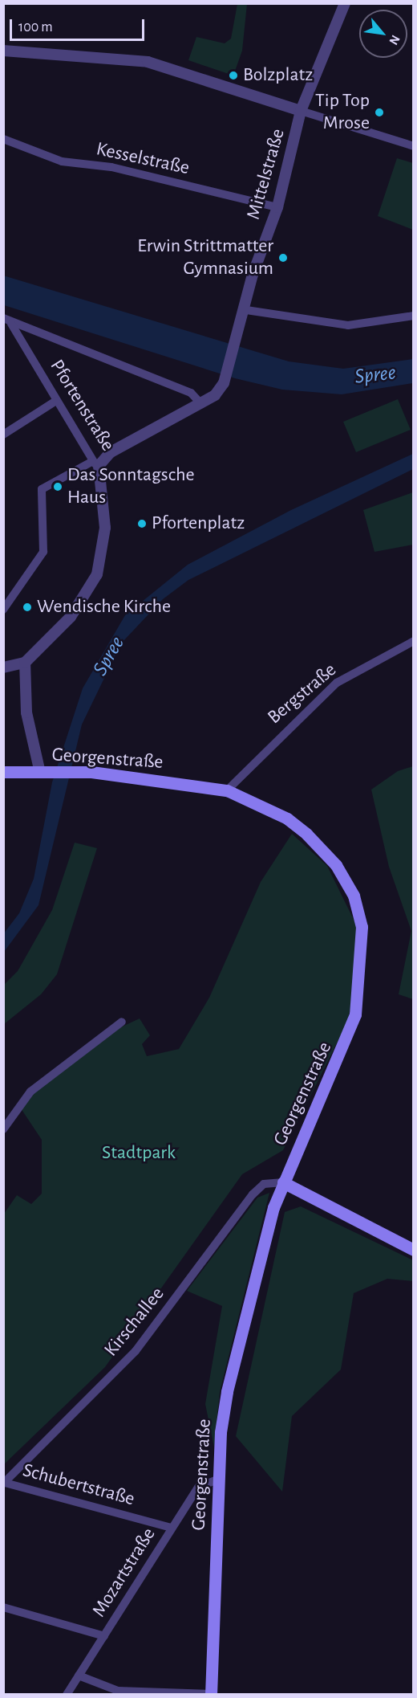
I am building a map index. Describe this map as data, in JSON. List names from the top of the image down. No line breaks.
{"streets":{"main road":["Georgenstraße"],"street":["Kesselstraße","Mittelstraße","Pfortenstraße","Bergstraße","Kirschallee","Schubertstraße","Mozartstraße"]},"crossings":[["Kesselstraße","Mittelstraße"],["Mittelstraße","Pfortenstraße"],["Bergstraße","Georgenstraße"],["Georgenstraße","Kirschallee"],["Georgenstraße","Mozartstraße"],["Kirschallee","Schubertstraße"],["Schubertstraße","Mozartstraße"]],"water":["Spree"],"parks":["Stadtpark"],"places":["Bolzplatz","Tip Top Mrose","Erwin Strittmatter Gymnasium","Das Sonntagsche Haus","Pfortenplatz","Wendische Kirche"],"scale_bar":"100 m","north":"bottom right"}
